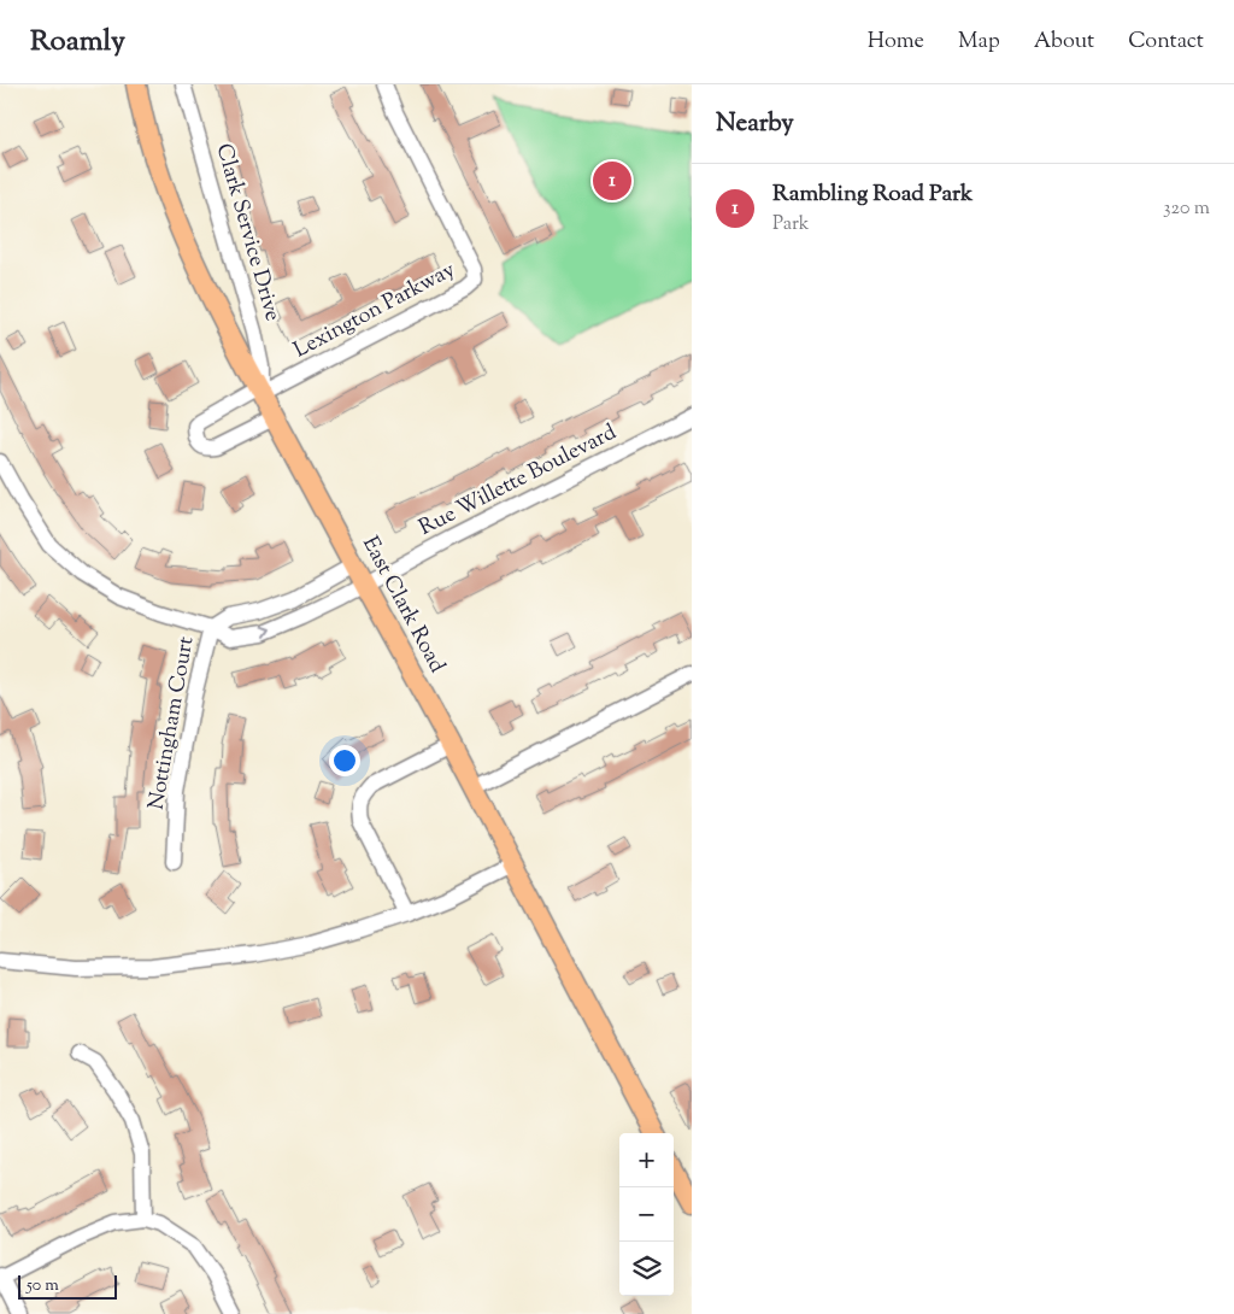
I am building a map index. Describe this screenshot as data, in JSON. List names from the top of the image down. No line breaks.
{"streets":{"main road":["East Clark Road"],"street":["Clark Service Drive","Lexington Parkway","Rue Willette Boulevard","Nottingham Court"]},"crossings":[["Clark Service Drive","Lexington Parkway"],["Clark Service Drive","East Clark Road"],["Lexington Parkway","East Clark Road"],["Rue Willette Boulevard","East Clark Road"],["Rue Willette Boulevard","Nottingham Court"]],"scale_bar":"50 m","page":{"header":"Roamly","nav":["Home","Map","About","Contact"],"heading":"Nearby","pins":"1","list":[{"mark":"1","name":"Rambling Road Park","note":"Park","value":"320 m"}],"map_buttons":["+","−"],"scale":"50 m"}}
